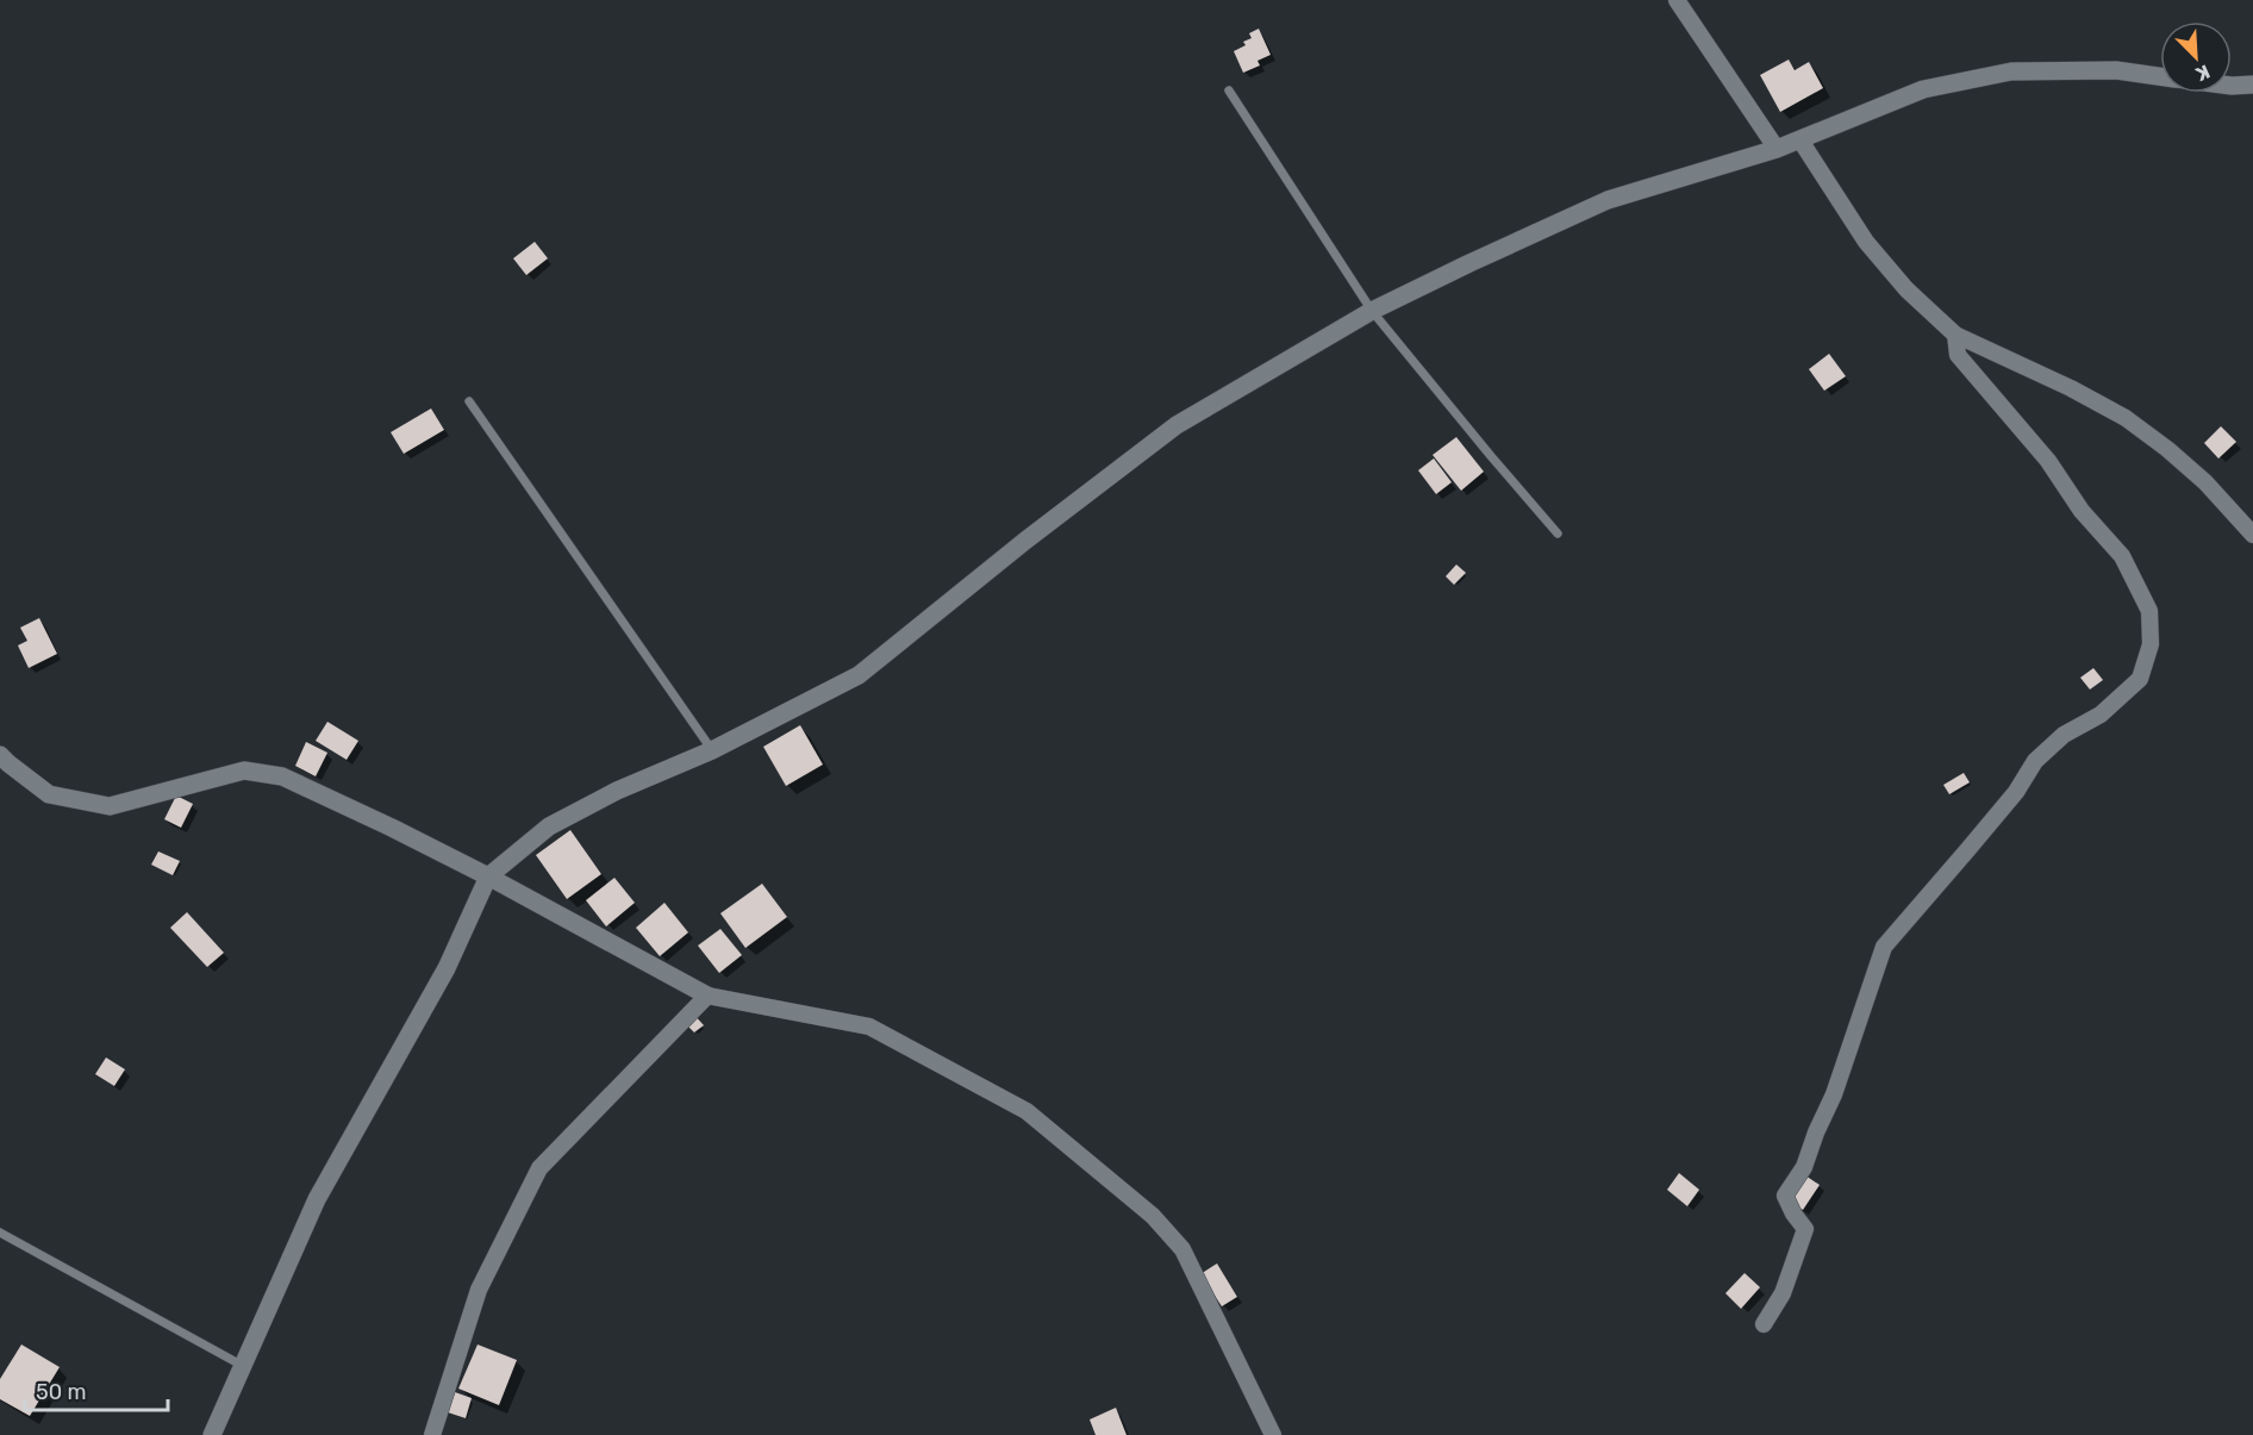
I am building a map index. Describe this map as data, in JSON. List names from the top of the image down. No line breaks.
{"scale_bar":"50 m","north":"bottom right"}
